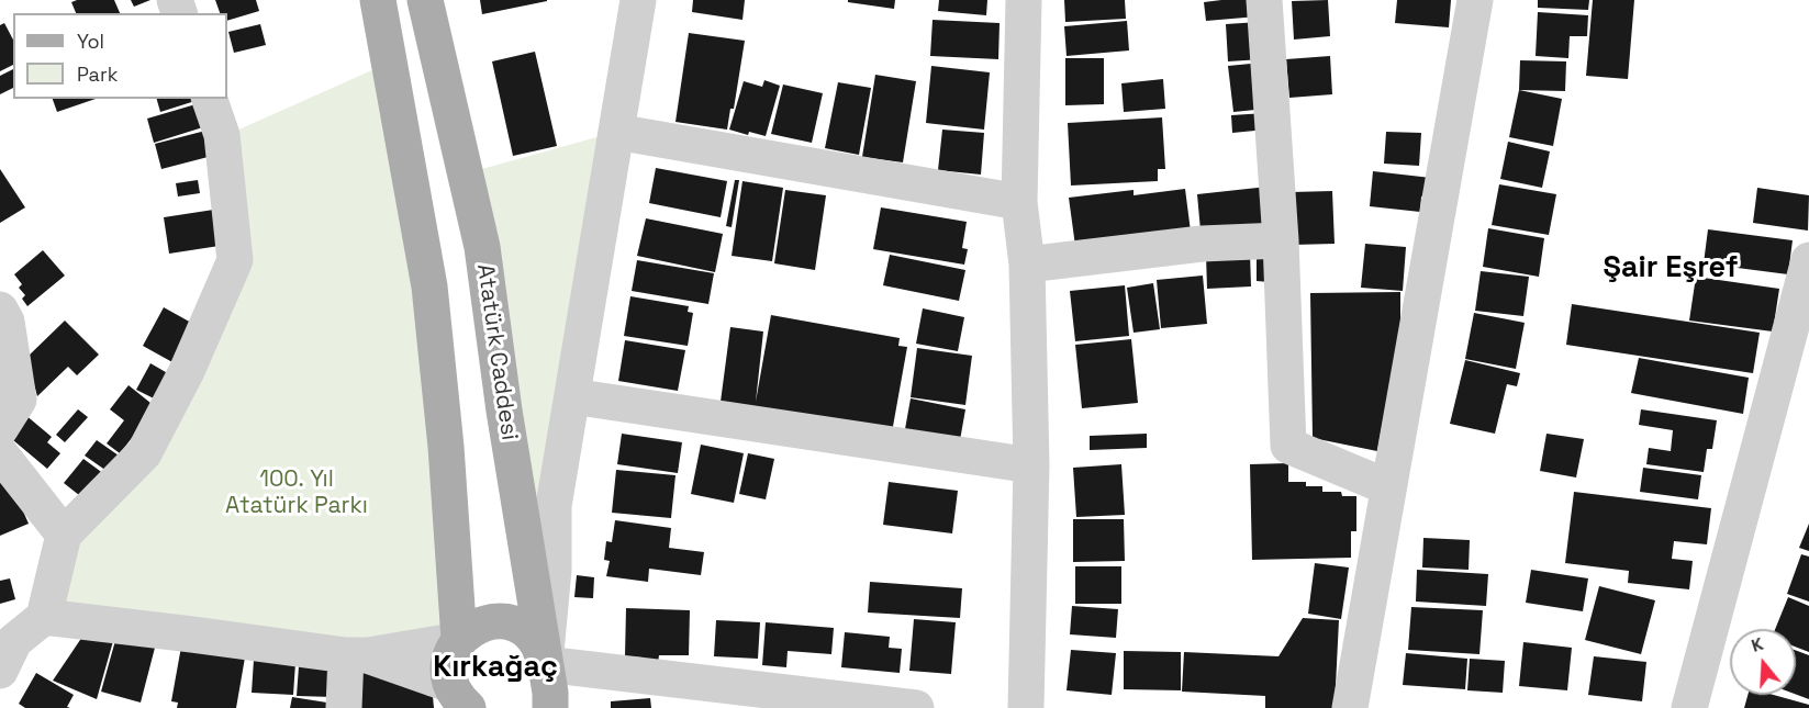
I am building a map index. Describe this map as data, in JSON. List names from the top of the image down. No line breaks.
{"streets":{"main road":["Atatürk Caddesi"]},"districts":["Şair Eşref","Kırkağaç"],"parks":["100. Yıl Atatürk Parkı"],"legend":["Yol","Park"],"north":"top"}
